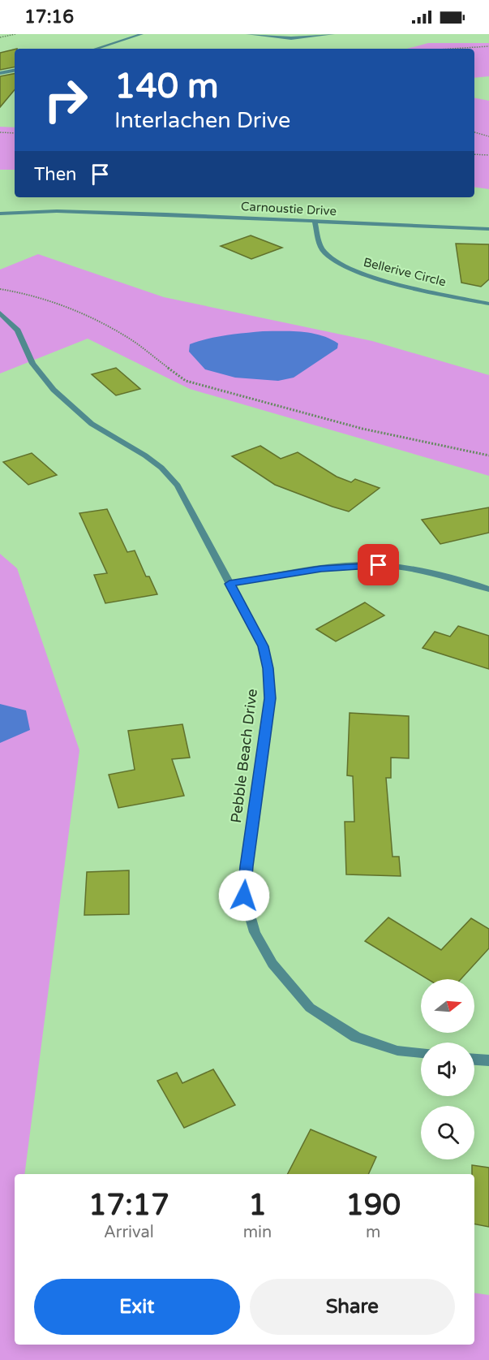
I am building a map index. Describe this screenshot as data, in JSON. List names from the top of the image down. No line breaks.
{"streets":{"street":["Carnoustie Drive","Bellerive Circle","Pebble Beach Drive"]},"crossings":[["Carnoustie Drive","Bellerive Circle"]],"north":"right","page":{"status":"17:16","turn":["140 m","Interlachen Drive"],"then":"Then","eta":["17:17","Arrival","1","min","190","m"],"buttons":["Exit","Share"]}}
